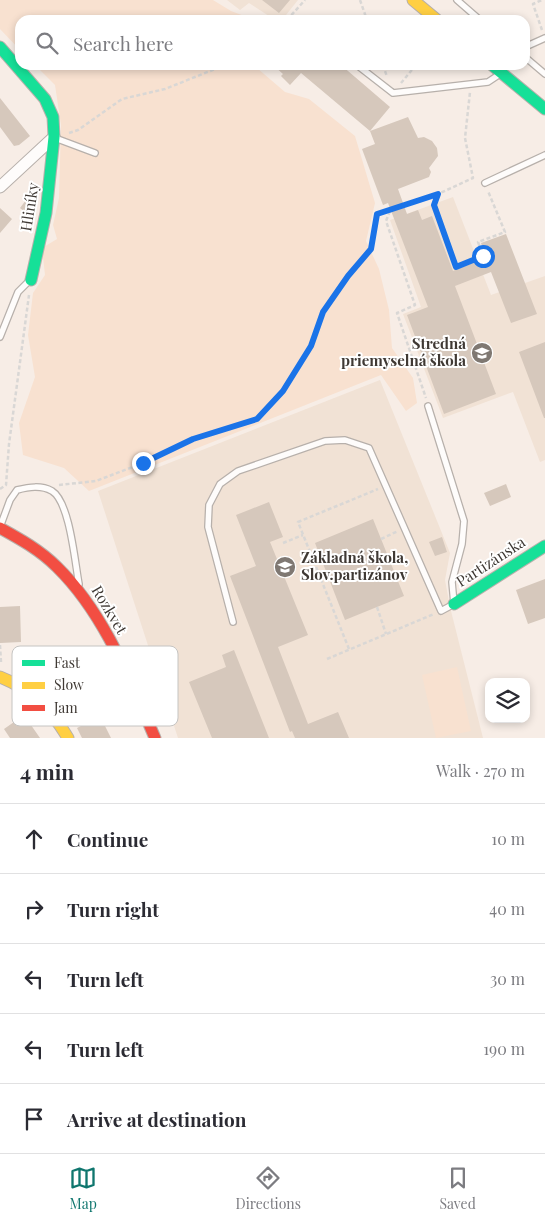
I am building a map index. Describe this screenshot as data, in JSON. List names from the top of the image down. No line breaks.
{"streets":{"street":["Hliníky","Partizánska","Rozkvet"]},"places":{"school or university":["Stredná priemyselná škola","Základná škola, Slov.partizánov"]},"legend":["Fast","Slow","Jam"],"page":{"search":"Search here","heading":["4 min","Walk · 270 m"],"list":[["Continue","10 m"],["Turn right","40 m"],["Turn left","30 m"],["Turn left","190 m"],"Arrive at destination"],"nav":["Map","Directions","Saved"]}}
